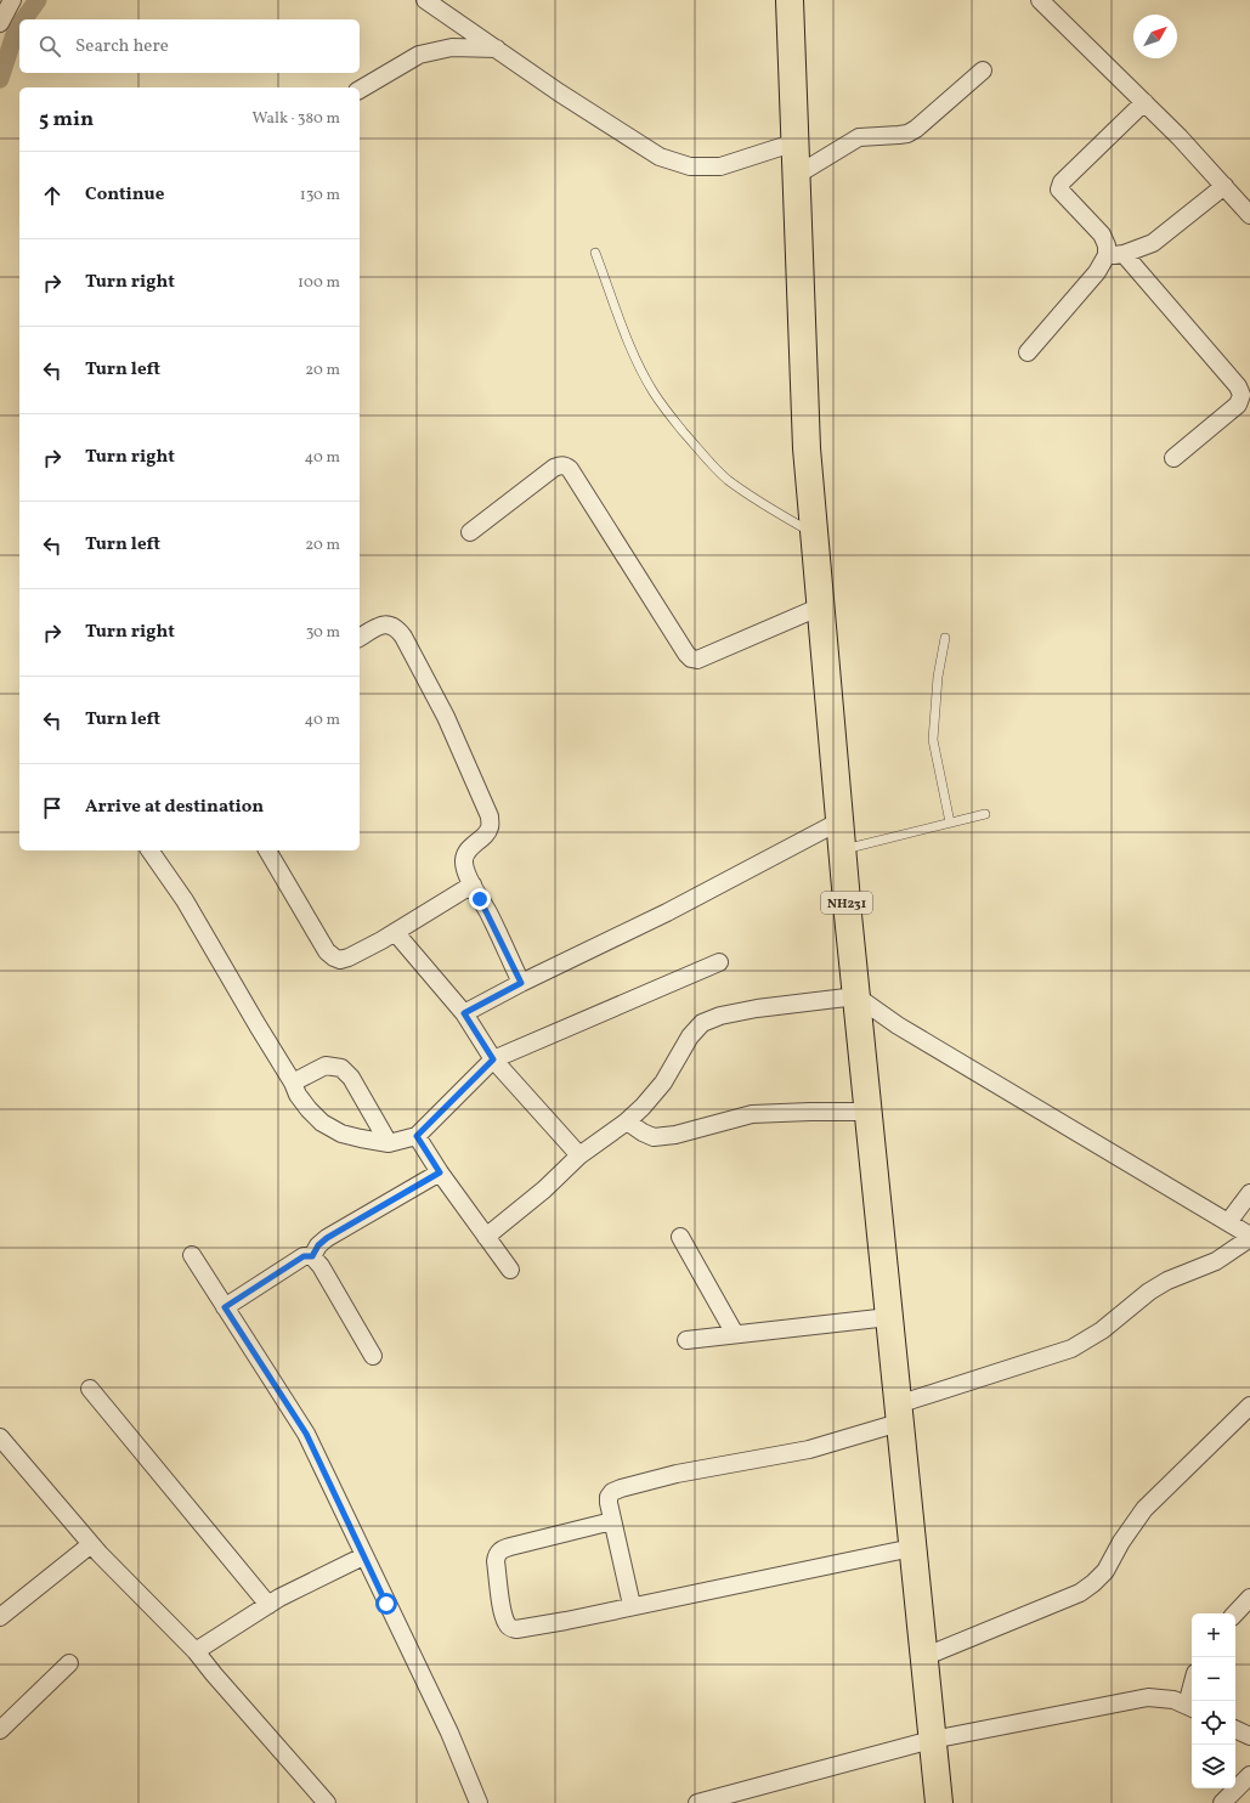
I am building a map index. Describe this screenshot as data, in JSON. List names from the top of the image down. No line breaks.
{"streets":{"highway":["NH231"]},"north":"top right","page":{"search":"Search here","heading":["5 min","Walk · 380 m"],"list":[["Continue","130 m"],["Turn right","100 m"],["Turn left","20 m"],["Turn right","40 m"],["Turn left","20 m"],["Turn right","30 m"],["Turn left","40 m"],"Arrive at destination"],"map_buttons":["+","−"]}}
